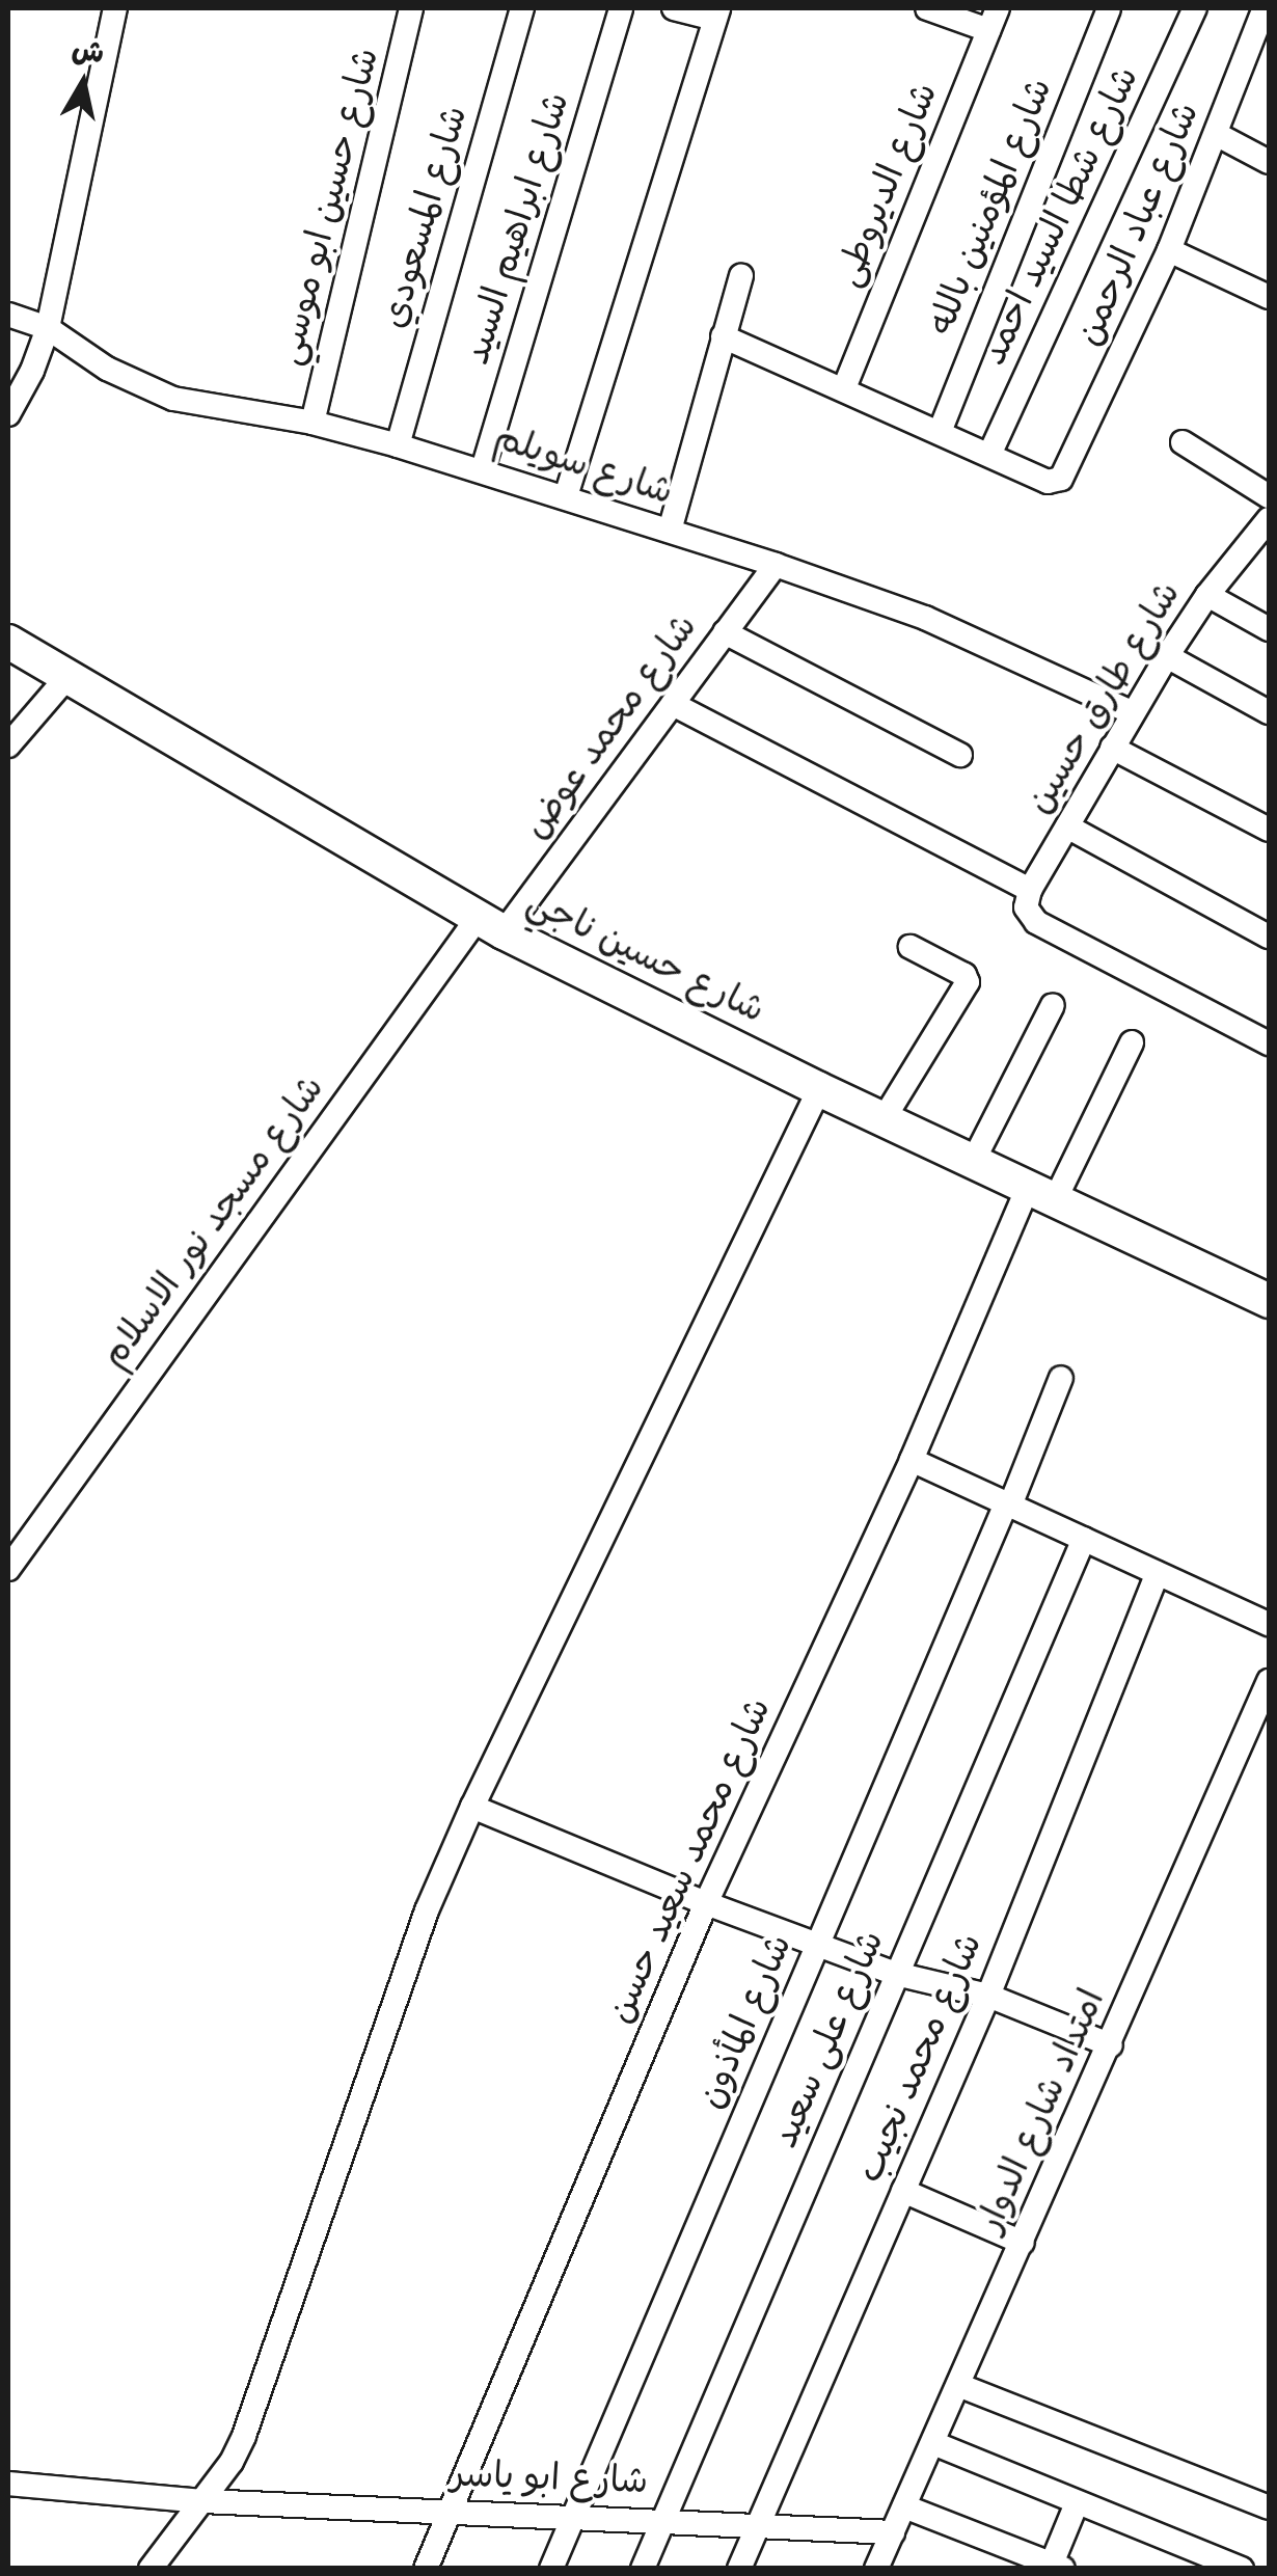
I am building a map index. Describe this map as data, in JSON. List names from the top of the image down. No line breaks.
{"streets":{"street":["شارع الديروطى","شارع حسين ابو موسي","شارع المؤمنين بالله","شارع شطا السيد احمد","شارع المسعودي","شارع عباد الرحمن","شارع ابراهيم السيد","شارع سويلم","شارع طارق حسين","شارع محمد عوض","شارع حسين ناجي","شارع مسجد نور الاسلام","شارع محمد سعيد حسن","شارع المأذون","شارع على سعيد","شارع محمد نجيب","امتداد شارع الدوار","شارع ابو ياسر"]},"crossings":[["شارع حسين ابو موسي","شارع سويلم"],["شارع شطا السيد احمد","شارع عباد الرحمن"],["شارع المسعودي","شارع سويلم"],["شارع ابراهيم السيد","شارع سويلم"],["شارع سويلم","شارع طارق حسين"],["شارع سويلم","شارع محمد عوض"],["شارع محمد عوض","شارع حسين ناجي"],["شارع محمد عوض","شارع مسجد نور الاسلام"],["شارع حسين ناجي","شارع مسجد نور الاسلام"],["شارع حسين ناجي","شارع محمد سعيد حسن"],["شارع محمد سعيد حسن","شارع ابو ياسر"],["شارع المأذون","شارع ابو ياسر"],["شارع على سعيد","شارع ابو ياسر"],["شارع محمد نجيب","شارع ابو ياسر"],["امتداد شارع الدوار","شارع ابو ياسر"]],"north":"top"}
